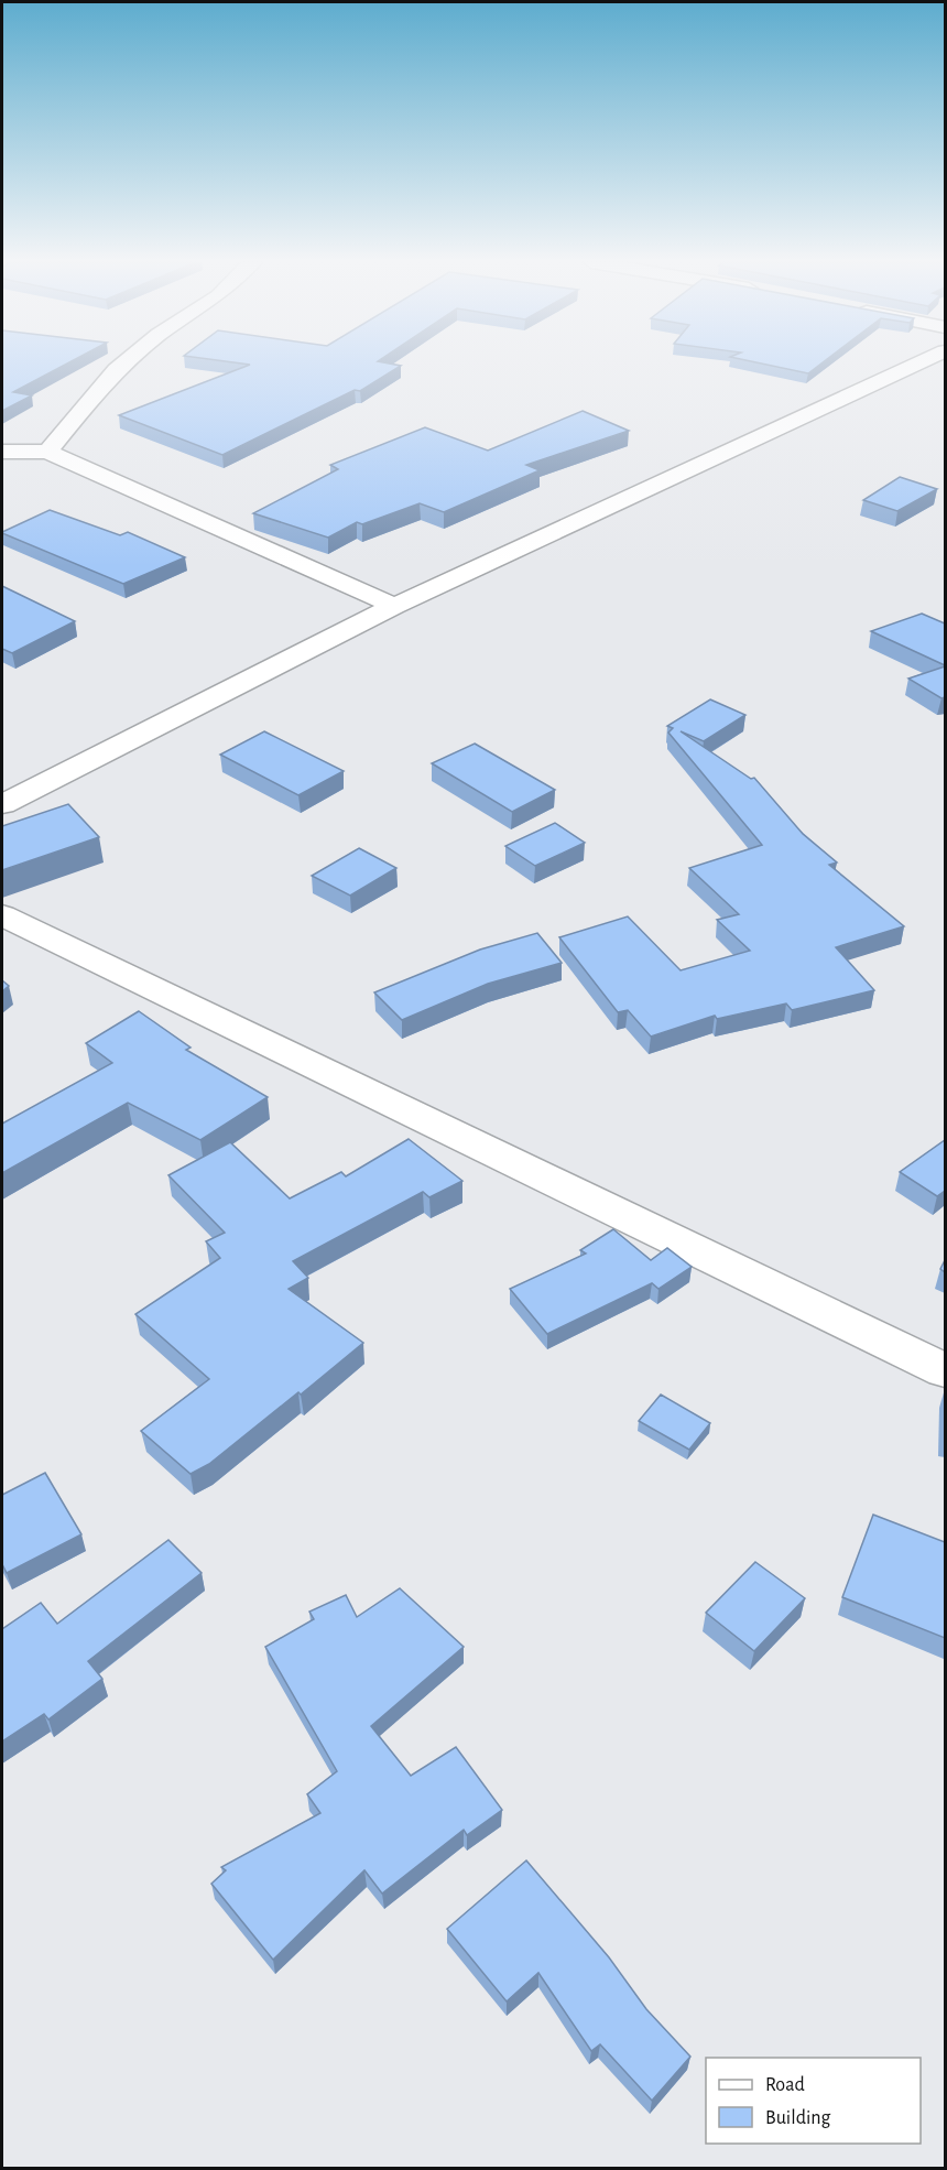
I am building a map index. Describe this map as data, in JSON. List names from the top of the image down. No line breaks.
{"legend":["Road","Building"]}
